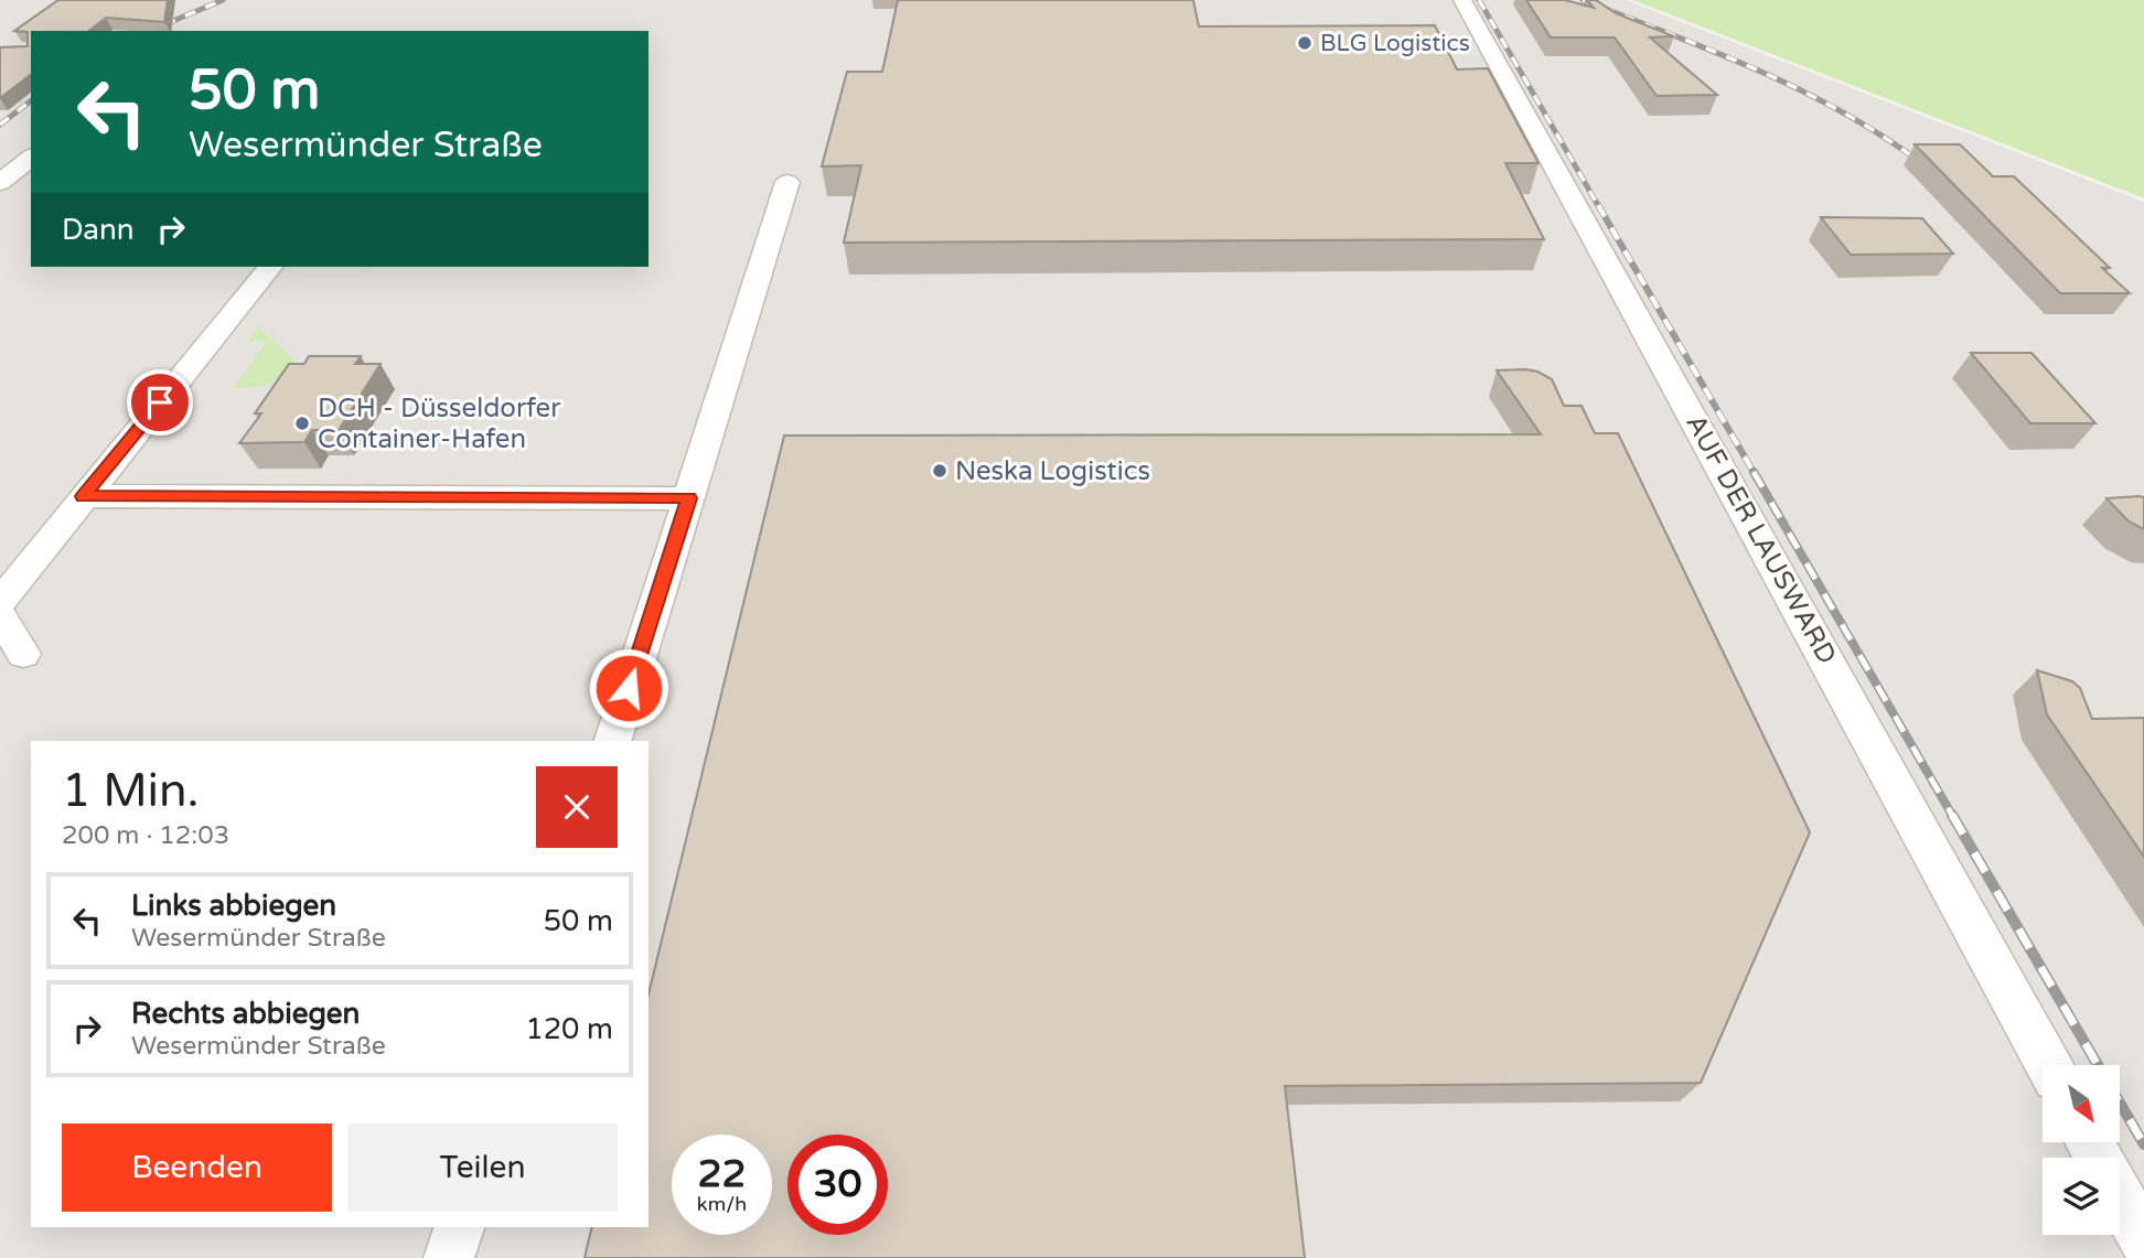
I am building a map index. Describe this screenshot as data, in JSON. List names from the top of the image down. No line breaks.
{"streets":{"street":["AUF DER LAUSWARD"]},"places":["BLG Logistics","DCH - Düsseldorfer Container-Hafen","Neska Logistics"],"north":"bottom right","page":{"turn":["50 m","Wesermünder Straße"],"then":"Dann","heading":["1 Min.","200 m · 12:03"],"list":[{"name":"Links abbiegen","note":"Wesermünder Straße","value":"50 m"},{"name":"Rechts abbiegen","note":"Wesermünder Straße","value":"120 m"}],"buttons":["Beenden","Teilen"],"speed":"22 km/h","limit":"30"}}
